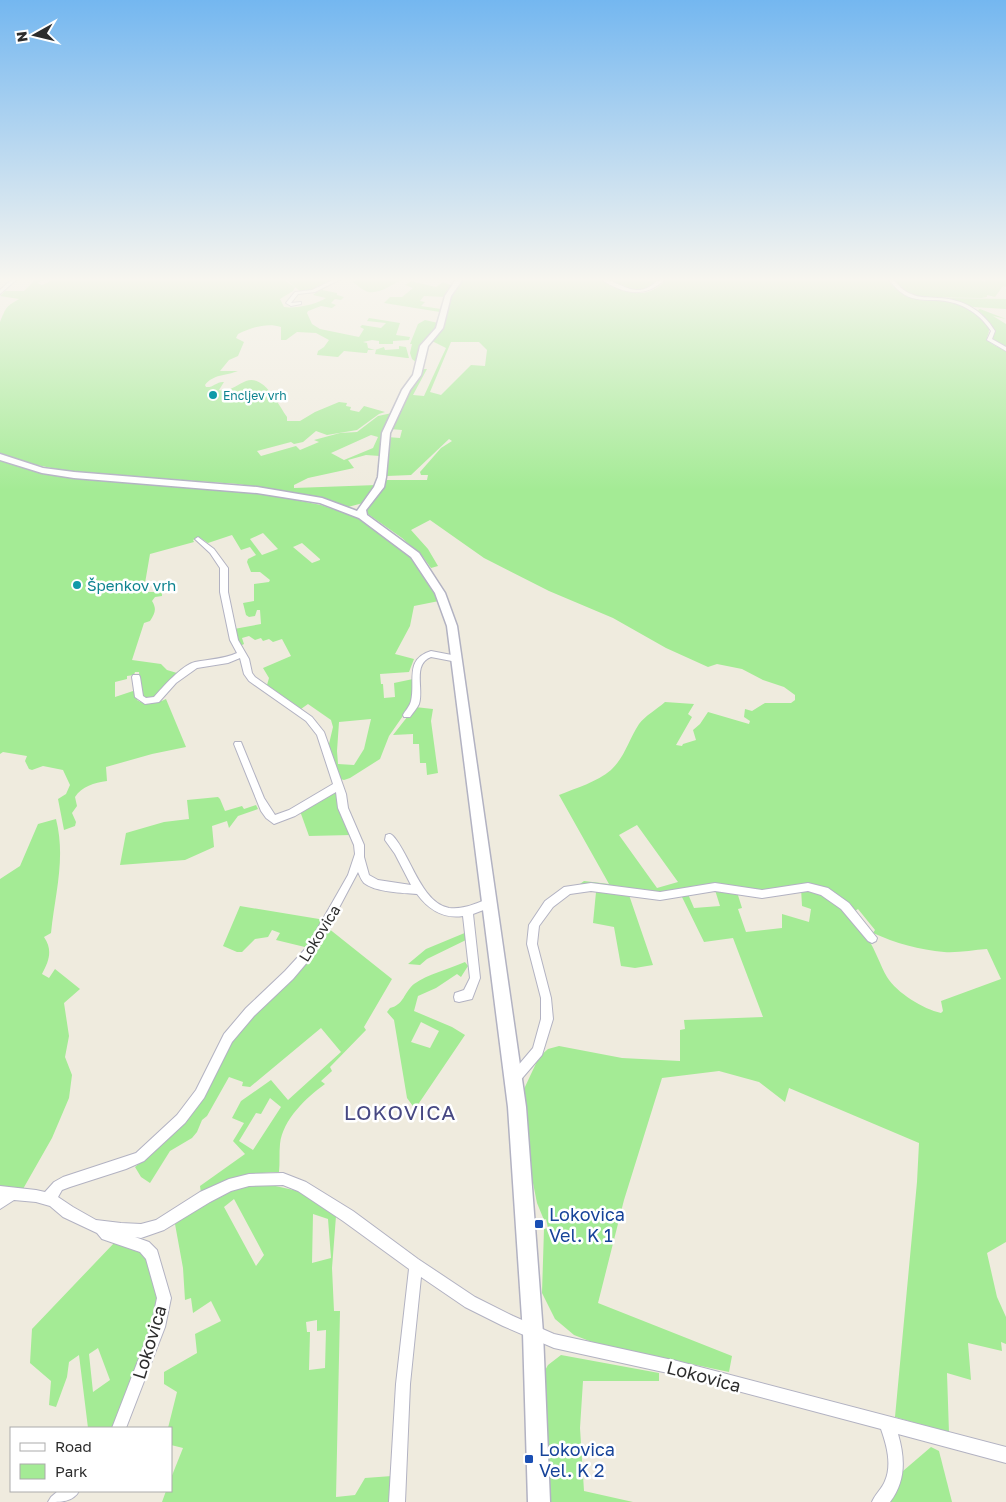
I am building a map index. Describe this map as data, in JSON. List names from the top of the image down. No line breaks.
{"streets":{"street":["Lokovica"]},"districts":["LOKOVICA"],"places":{"other":["Encljev vrh","Špenkov vrh"],"transit":["Lokovica Vel. K 1","Lokovica Vel. K 2"]},"legend":["Road","Park"],"north":"left"}
